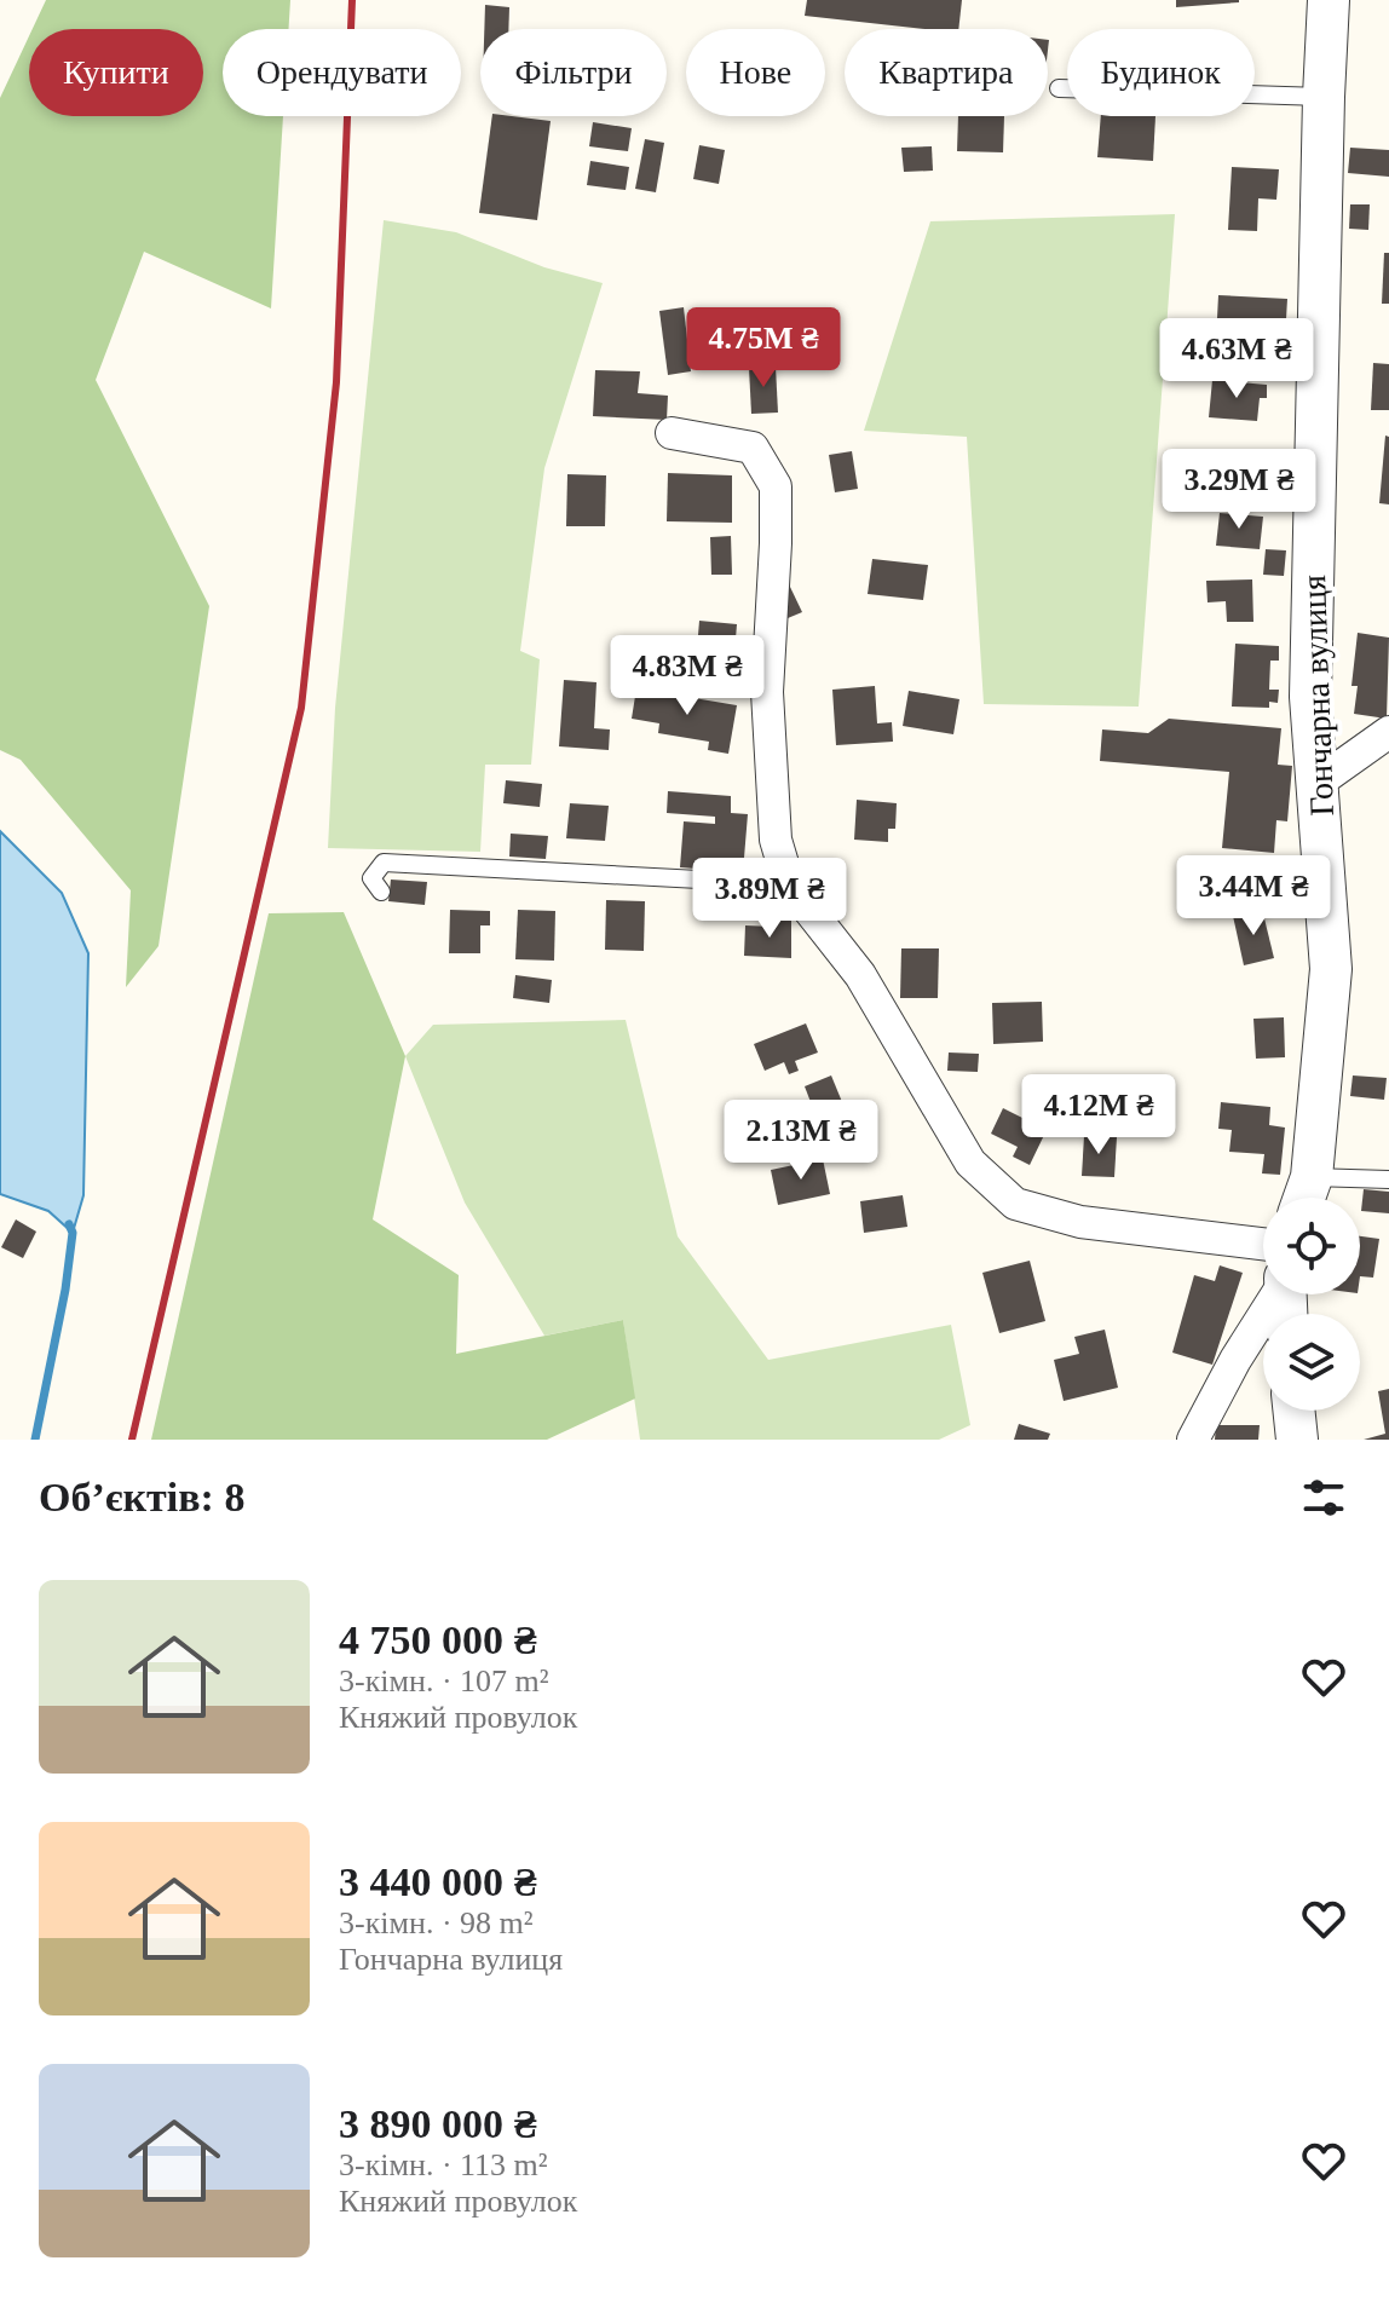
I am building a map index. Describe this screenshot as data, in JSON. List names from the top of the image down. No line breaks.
{"streets":{"street":["Гончарна вулиця"]},"page":{"chip":["Купити","Орендувати","Фільтри","Нове","Квартира","Будинок"],"price":["4.75M ₴","4.63M ₴","3.29M ₴","4.83M ₴","3.44M ₴","3.89M ₴","4.12M ₴","2.13M ₴"],"heading":"Об’єктів: 8","list":[{"name":"4 750 000 ₴","note":"3-кімн. · 107 m² · Княжий провулок"},{"name":"3 440 000 ₴","note":"3-кімн. · 98 m² · Гончарна вулиця"},{"name":"3 890 000 ₴","note":"3-кімн. · 113 m² · Княжий провулок"}]}}
